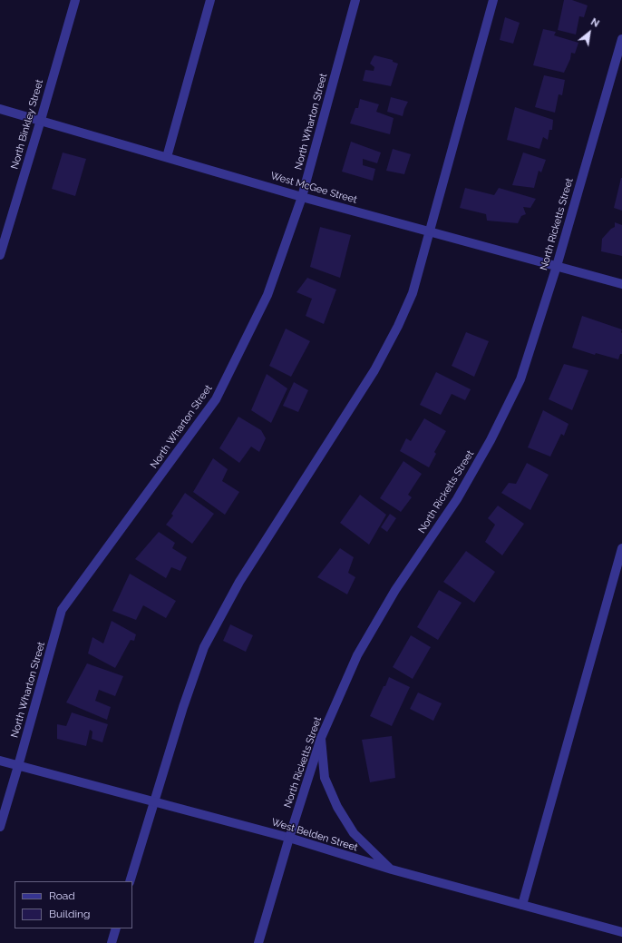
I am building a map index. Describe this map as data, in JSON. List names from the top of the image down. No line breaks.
{"streets":{"street":["North Wharton Street","North Binkley Street","West McGee Street","North Ricketts Street","West Belden Street"]},"crossings":[["North Wharton Street","West McGee Street"],["North Wharton Street","West Belden Street"],["North Binkley Street","West McGee Street"],["West McGee Street","North Ricketts Street"],["North Ricketts Street","West Belden Street"]],"legend":["Road","Building"],"north":"top right"}
